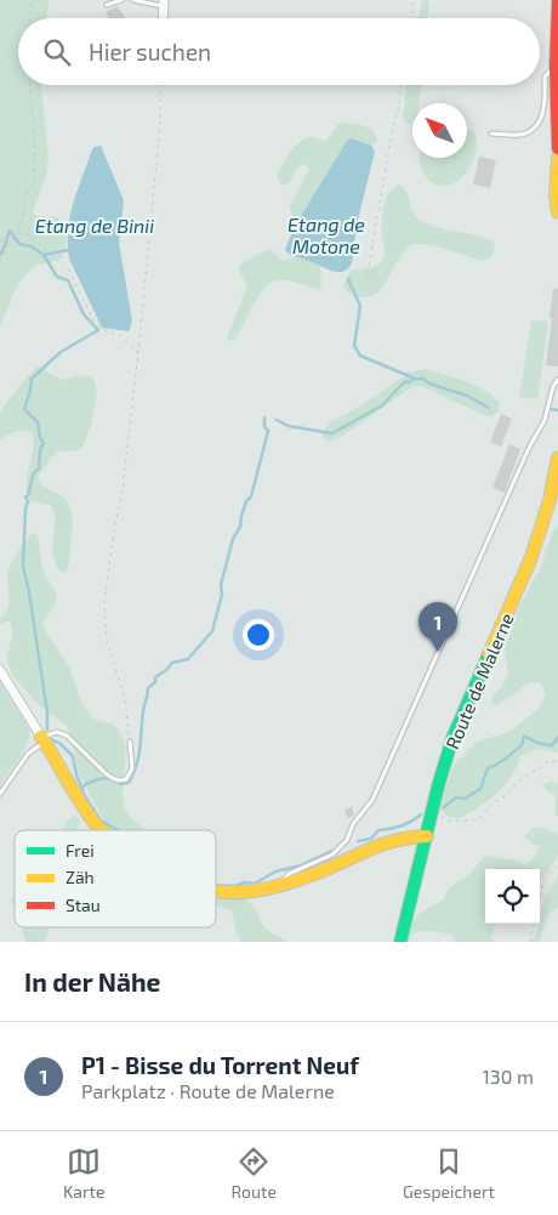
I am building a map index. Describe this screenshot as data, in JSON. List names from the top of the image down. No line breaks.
{"streets":{"street":["Route de Malerne"]},"water":["Etang de Motone","Etang de Binii"],"legend":["Frei","Zäh","Stau"],"north":"top left","page":{"search":"Hier suchen","pins":"1","heading":"In der Nähe","list":[{"mark":"1","name":"P1 - Bisse du Torrent Neuf","note":"Parkplatz · Route de Malerne","value":"130 m"}],"nav":["Karte","Route","Gespeichert"]}}
